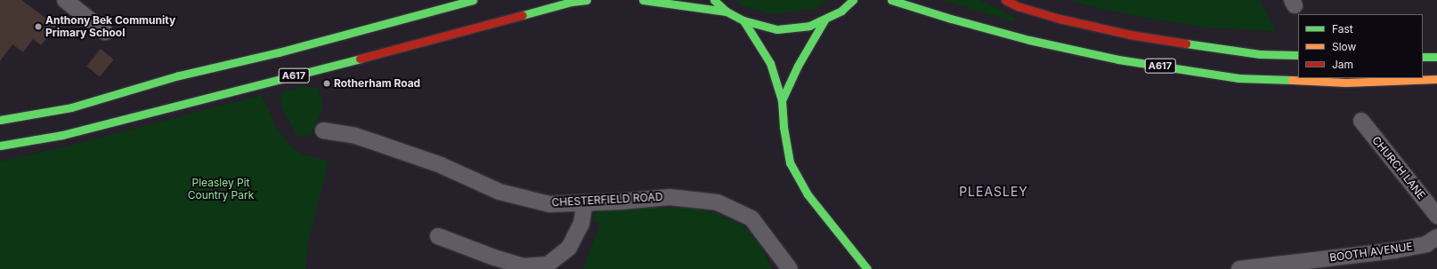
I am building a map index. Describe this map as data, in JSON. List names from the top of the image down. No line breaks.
{"streets":{"main road":["A617"],"street":["CHURCH LANE","CHESTERFIELD ROAD","BOOTH AVENUE"]},"districts":["PLEASLEY"],"parks":["Pleasley Pit Country Park"],"places":["Anthony Bek Community Primary School","Rotherham Road"],"legend":["Fast","Slow","Jam"]}
